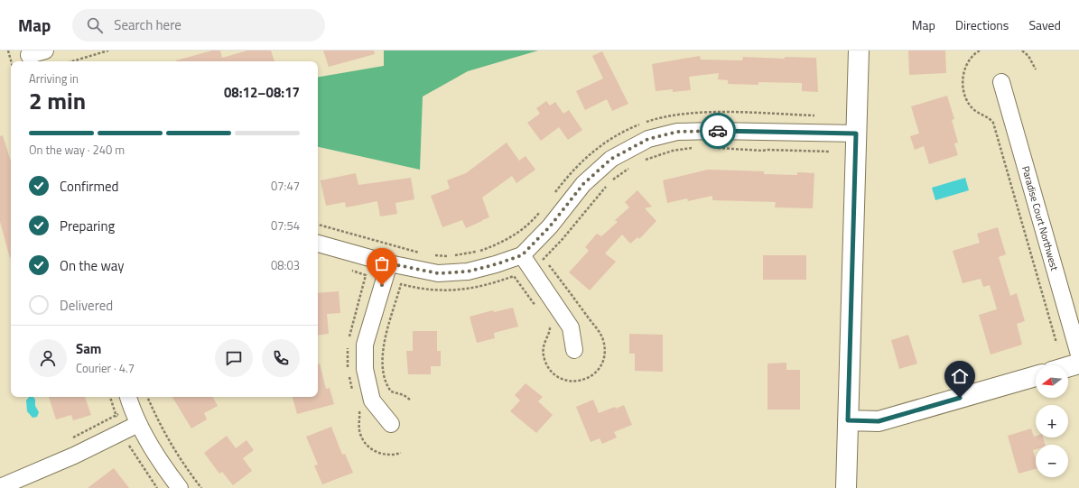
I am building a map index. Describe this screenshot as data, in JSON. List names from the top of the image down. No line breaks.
{"streets":{"street":["Paradise Court Northwest"]},"north":"left","page":{"header":"Map","search":"Search here","nav":["Map","Directions","Saved"],"heading":["2 min","Arriving in","08:12–08:17"],"panel":["Sam","Courier · 4.7"],"bar":"On the way · 240 m","list":[["Confirmed","07:47"],["Preparing","07:54"],["On the way","08:03"],"Delivered"],"map_buttons":["+","−"]}}
